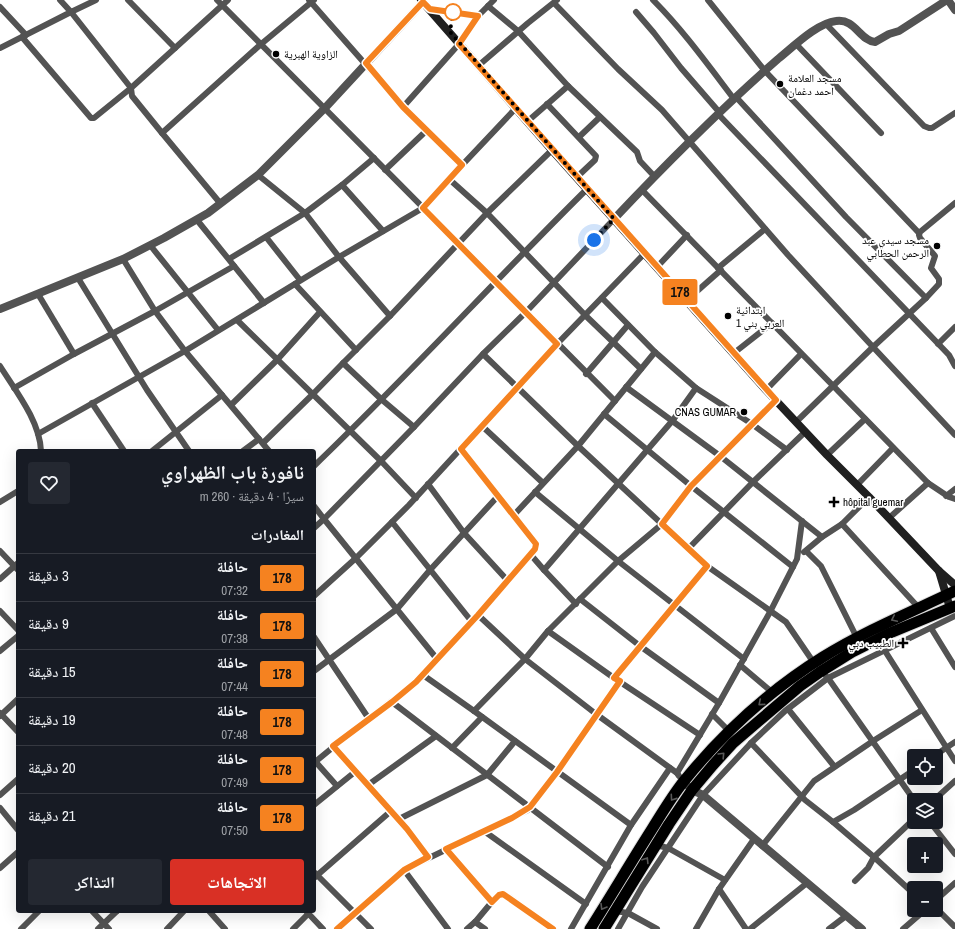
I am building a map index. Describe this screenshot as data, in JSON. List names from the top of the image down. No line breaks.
{"places":{"other":["الزاوية الهبرية","مسجد العلامة احمد دغمان","مسجد سيدي عبد الرحمن الحطابي","ابتدائية العربي بني 1","CNAS GUMAR"],"health":["hôpital guemar","الطبيب دبي"]},"lines":["bus line 178"],"page":{"on_map":"178","heading":[["نافورة باب الظهراوي","سيرًا · 4 دقيقة · 260 m"],"المغادرات"],"list":[{"mark":"178","name":"حافلة","note":"07:32","value":"3 دقيقة"},{"mark":"178","name":"حافلة","note":"07:38","value":"9 دقيقة"},{"mark":"178","name":"حافلة","note":"07:44","value":"15 دقيقة"},{"mark":"178","name":"حافلة","note":"07:48","value":"19 دقيقة"},{"mark":"178","name":"حافلة","note":"07:49","value":"20 دقيقة"},{"mark":"178","name":"حافلة","note":"07:50","value":"21 دقيقة"}],"map_buttons":["+","−"],"buttons":["الاتجاهات","التذاكر"]}}
